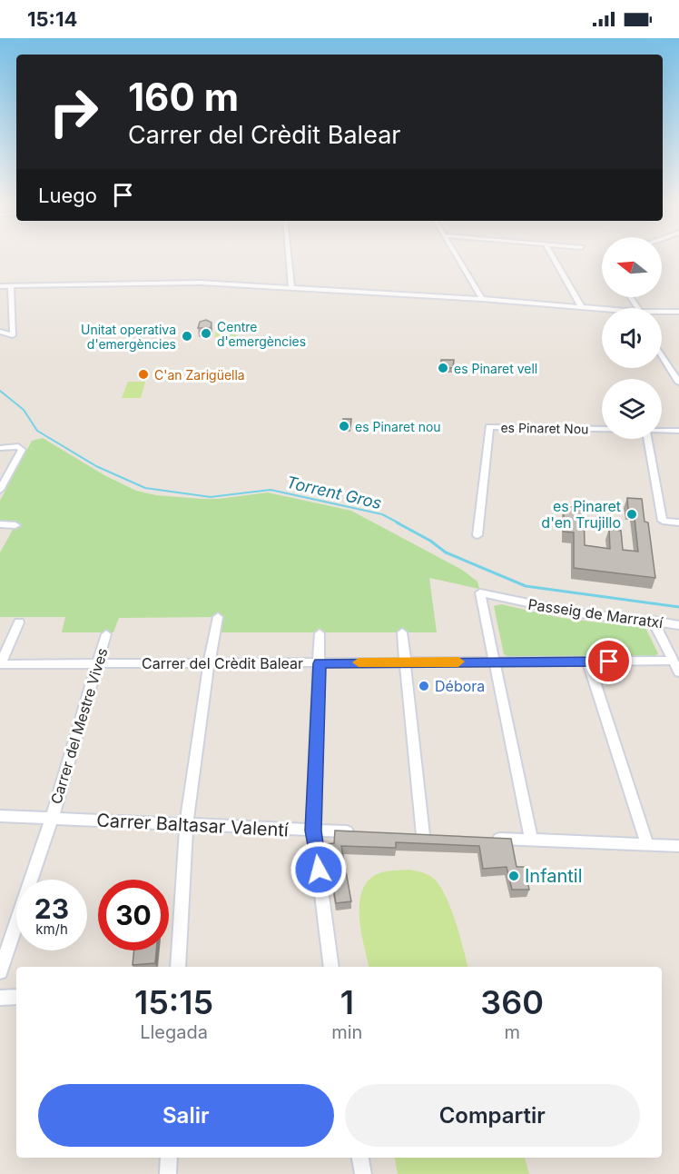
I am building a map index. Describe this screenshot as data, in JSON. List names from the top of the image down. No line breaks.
{"streets":{"street":["es Pinaret Nou","Passeig de Marratxí","Carrer del Crèdit Balear","Carrer del Mestre Vives","Carrer Baltasar Valentí"]},"crossings":[["Passeig de Marratxí","Carrer del Crèdit Balear"],["Carrer del Crèdit Balear","Carrer del Mestre Vives"],["Carrer del Mestre Vives","Carrer Baltasar Valentí"]],"water":["Torrent Gros"],"places":["Centre d'emergències","Unitat operativa d'emergències","es Pinaret vell","C'an Zarigüella","es Pinaret nou","es Pinaret d'en Trujillo","Débora","Infantil"],"north":"left","page":{"status":"15:14","turn":["160 m","Carrer del Crèdit Balear"],"then":"Luego","speed":"23 km/h","limit":"30","eta":["15:15","Llegada","1","min","360","m"],"buttons":["Salir","Compartir"]}}
